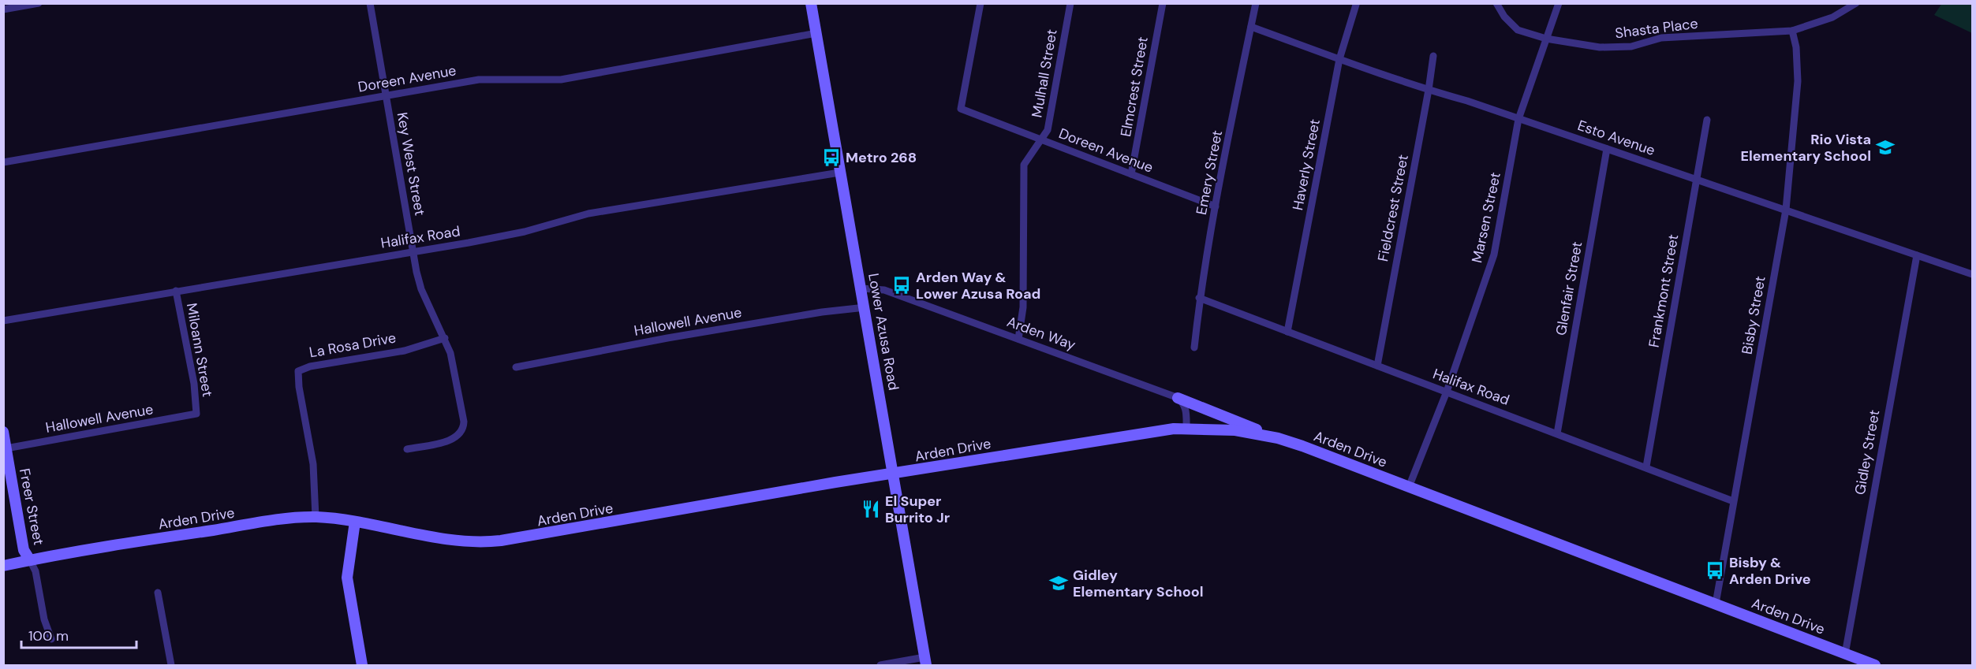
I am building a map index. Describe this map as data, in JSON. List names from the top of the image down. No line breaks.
{"streets":{"street":["Shasta Place","Mulhall Street","Doreen Avenue","Elmcrest Street","Esto Avenue","Key West Street","Haverly Street","Emery Street","Fieldcrest Street","Marsen Street","Halifax Road","Glenfair Street","Frankmont Street","Bisby Street","Hallowell Avenue","Lower Azusa Road","Arden Way","La Rosa Drive","Miloann Street","Arden Drive","Gidley Street","Freer Street"]},"crossings":[["Shasta Place","Marsen Street"],["Shasta Place","Bisby Street"],["Mulhall Street","Doreen Avenue"],["Mulhall Street","Arden Way"],["Doreen Avenue","Elmcrest Street"],["Doreen Avenue","Key West Street"],["Doreen Avenue","Emery Street"],["Doreen Avenue","Lower Azusa Road"],["Esto Avenue","Haverly Street"],["Esto Avenue","Emery Street"],["Esto Avenue","Fieldcrest Street"],["Esto Avenue","Marsen Street"],["Esto Avenue","Glenfair Street"],["Esto Avenue","Frankmont Street"],["Esto Avenue","Bisby Street"],["Esto Avenue","Gidley Street"],["Key West Street","Halifax Road"],["Key West Street","La Rosa Drive"],["Haverly Street","Halifax Road"],["Emery Street","Halifax Road"],["Fieldcrest Street","Halifax Road"],["Marsen Street","Halifax Road"],["Marsen Street","Arden Drive"],["Halifax Road","Glenfair Street"],["Halifax Road","Frankmont Street"],["Halifax Road","Bisby Street"],["Halifax Road","Lower Azusa Road"],["Halifax Road","Miloann Street"],["Bisby Street","Arden Drive"],["Hallowell Avenue","Lower Azusa Road"],["Hallowell Avenue","Miloann Street"],["Hallowell Avenue","Freer Street"],["Lower Azusa Road","Arden Way"],["Lower Azusa Road","Arden Drive"],["La Rosa Drive","Arden Drive"],["Arden Drive","Gidley Street"],["Arden Drive","Freer Street"]],"places":{"school or university":["Rio Vista Elementary School","Gidley Elementary School"],"bus stop":["Metro 268","Arden Way & Lower Azusa Road","Bisby & Arden Drive"],"restaurant":["El Super Burrito Jr"]},"scale_bar":"100 m"}
